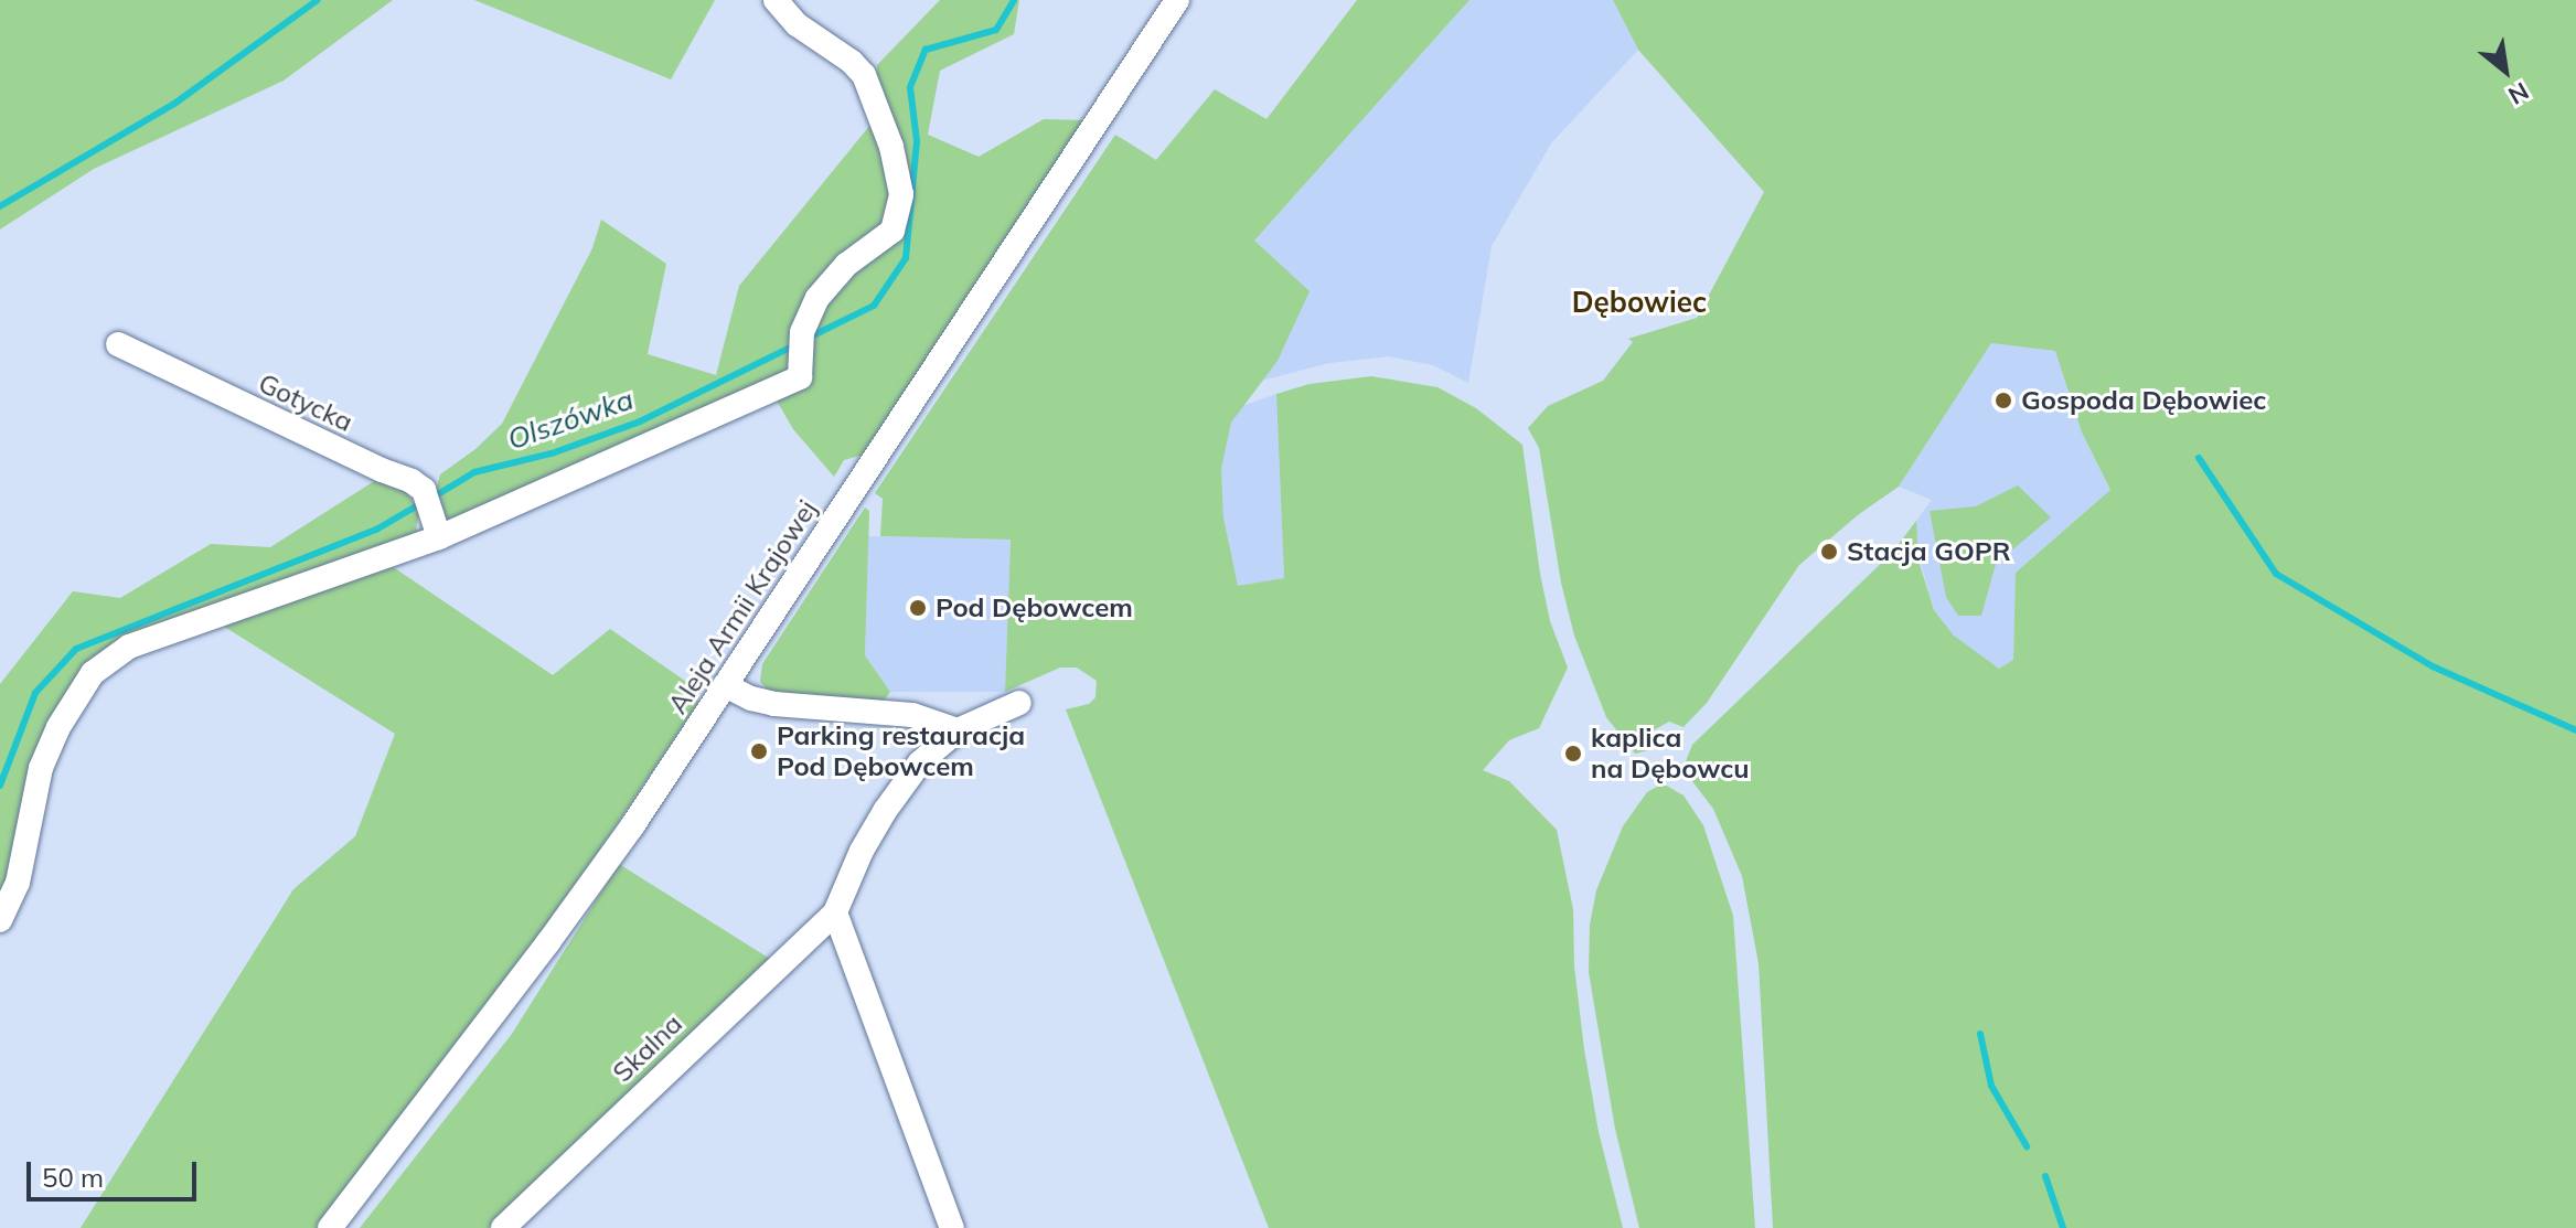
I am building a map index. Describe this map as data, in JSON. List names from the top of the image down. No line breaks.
{"streets":{"street":["Gotycka","Aleja Armii Krajowej","Skalna"]},"districts":["Dębowiec"],"water":["Olszówka"],"places":["Gospoda Dębowiec","Stacja GOPR","Pod Dębowcem","Parking restauracja Pod Dębowcem","kaplica na Dębowcu"],"scale_bar":"50 m","north":"bottom right"}
